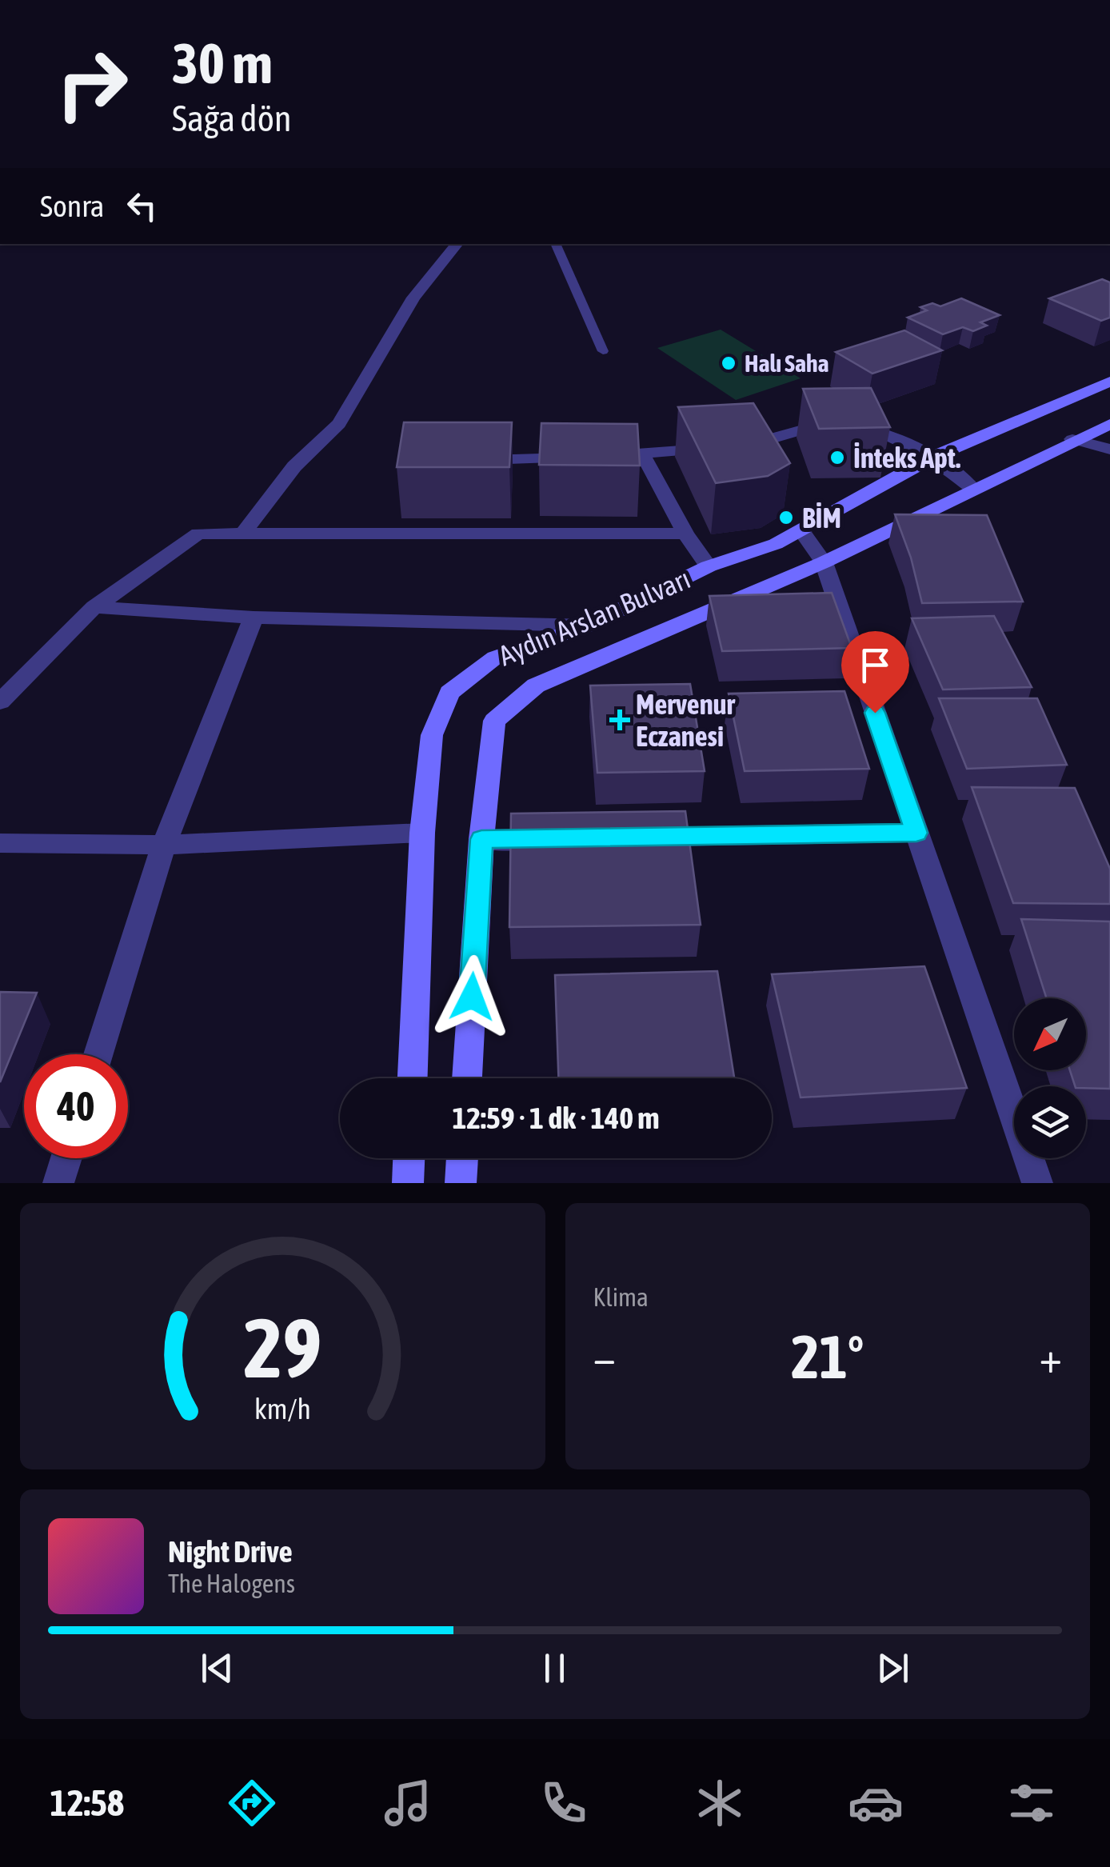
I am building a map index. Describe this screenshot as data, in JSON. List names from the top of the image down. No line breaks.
{"streets":{"street":["Aydın Arslan Bulvarı"]},"places":{"other":["Halı Saha","İnteks Apt.","BİM"],"health":["Mervenur Eczanesi"]},"north":"bottom left","page":{"turn":["30 m","Sağa dön"],"then":"Sonra","limit":"40","trip":"12:59 · 1 dk · 140 m","tile":"Klima","heat":["−","21°","+"],"song":["Night Drive","The Halogens"],"tabs":"12:58","gauge":["29","km/h"]}}
